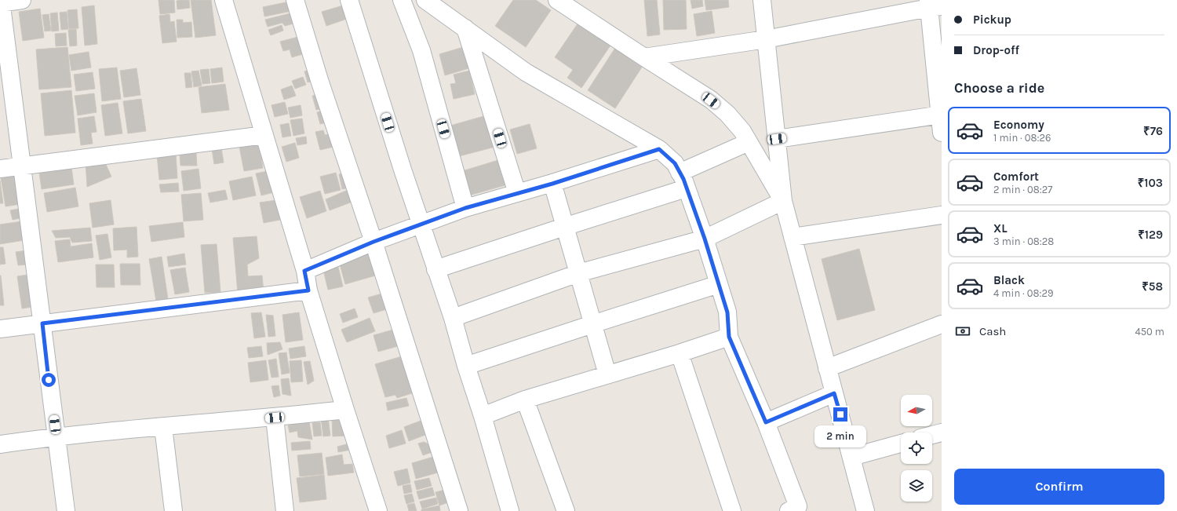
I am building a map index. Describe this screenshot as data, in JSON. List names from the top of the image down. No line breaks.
{"north":"left","page":{"banner":["Pickup","Drop-off"],"heading":"Choose a ride","list":[{"name":"Economy","note":"1 min · 08:26","value":"₹76"},{"name":"Comfort","note":"2 min · 08:27","value":"₹103"},{"name":"XL","note":"3 min · 08:28","value":"₹129"},{"name":"Black","note":"4 min · 08:29","value":"₹58"}],"pay":["Cash","450 m"],"bubble":"2 min","buttons":"Confirm"}}
